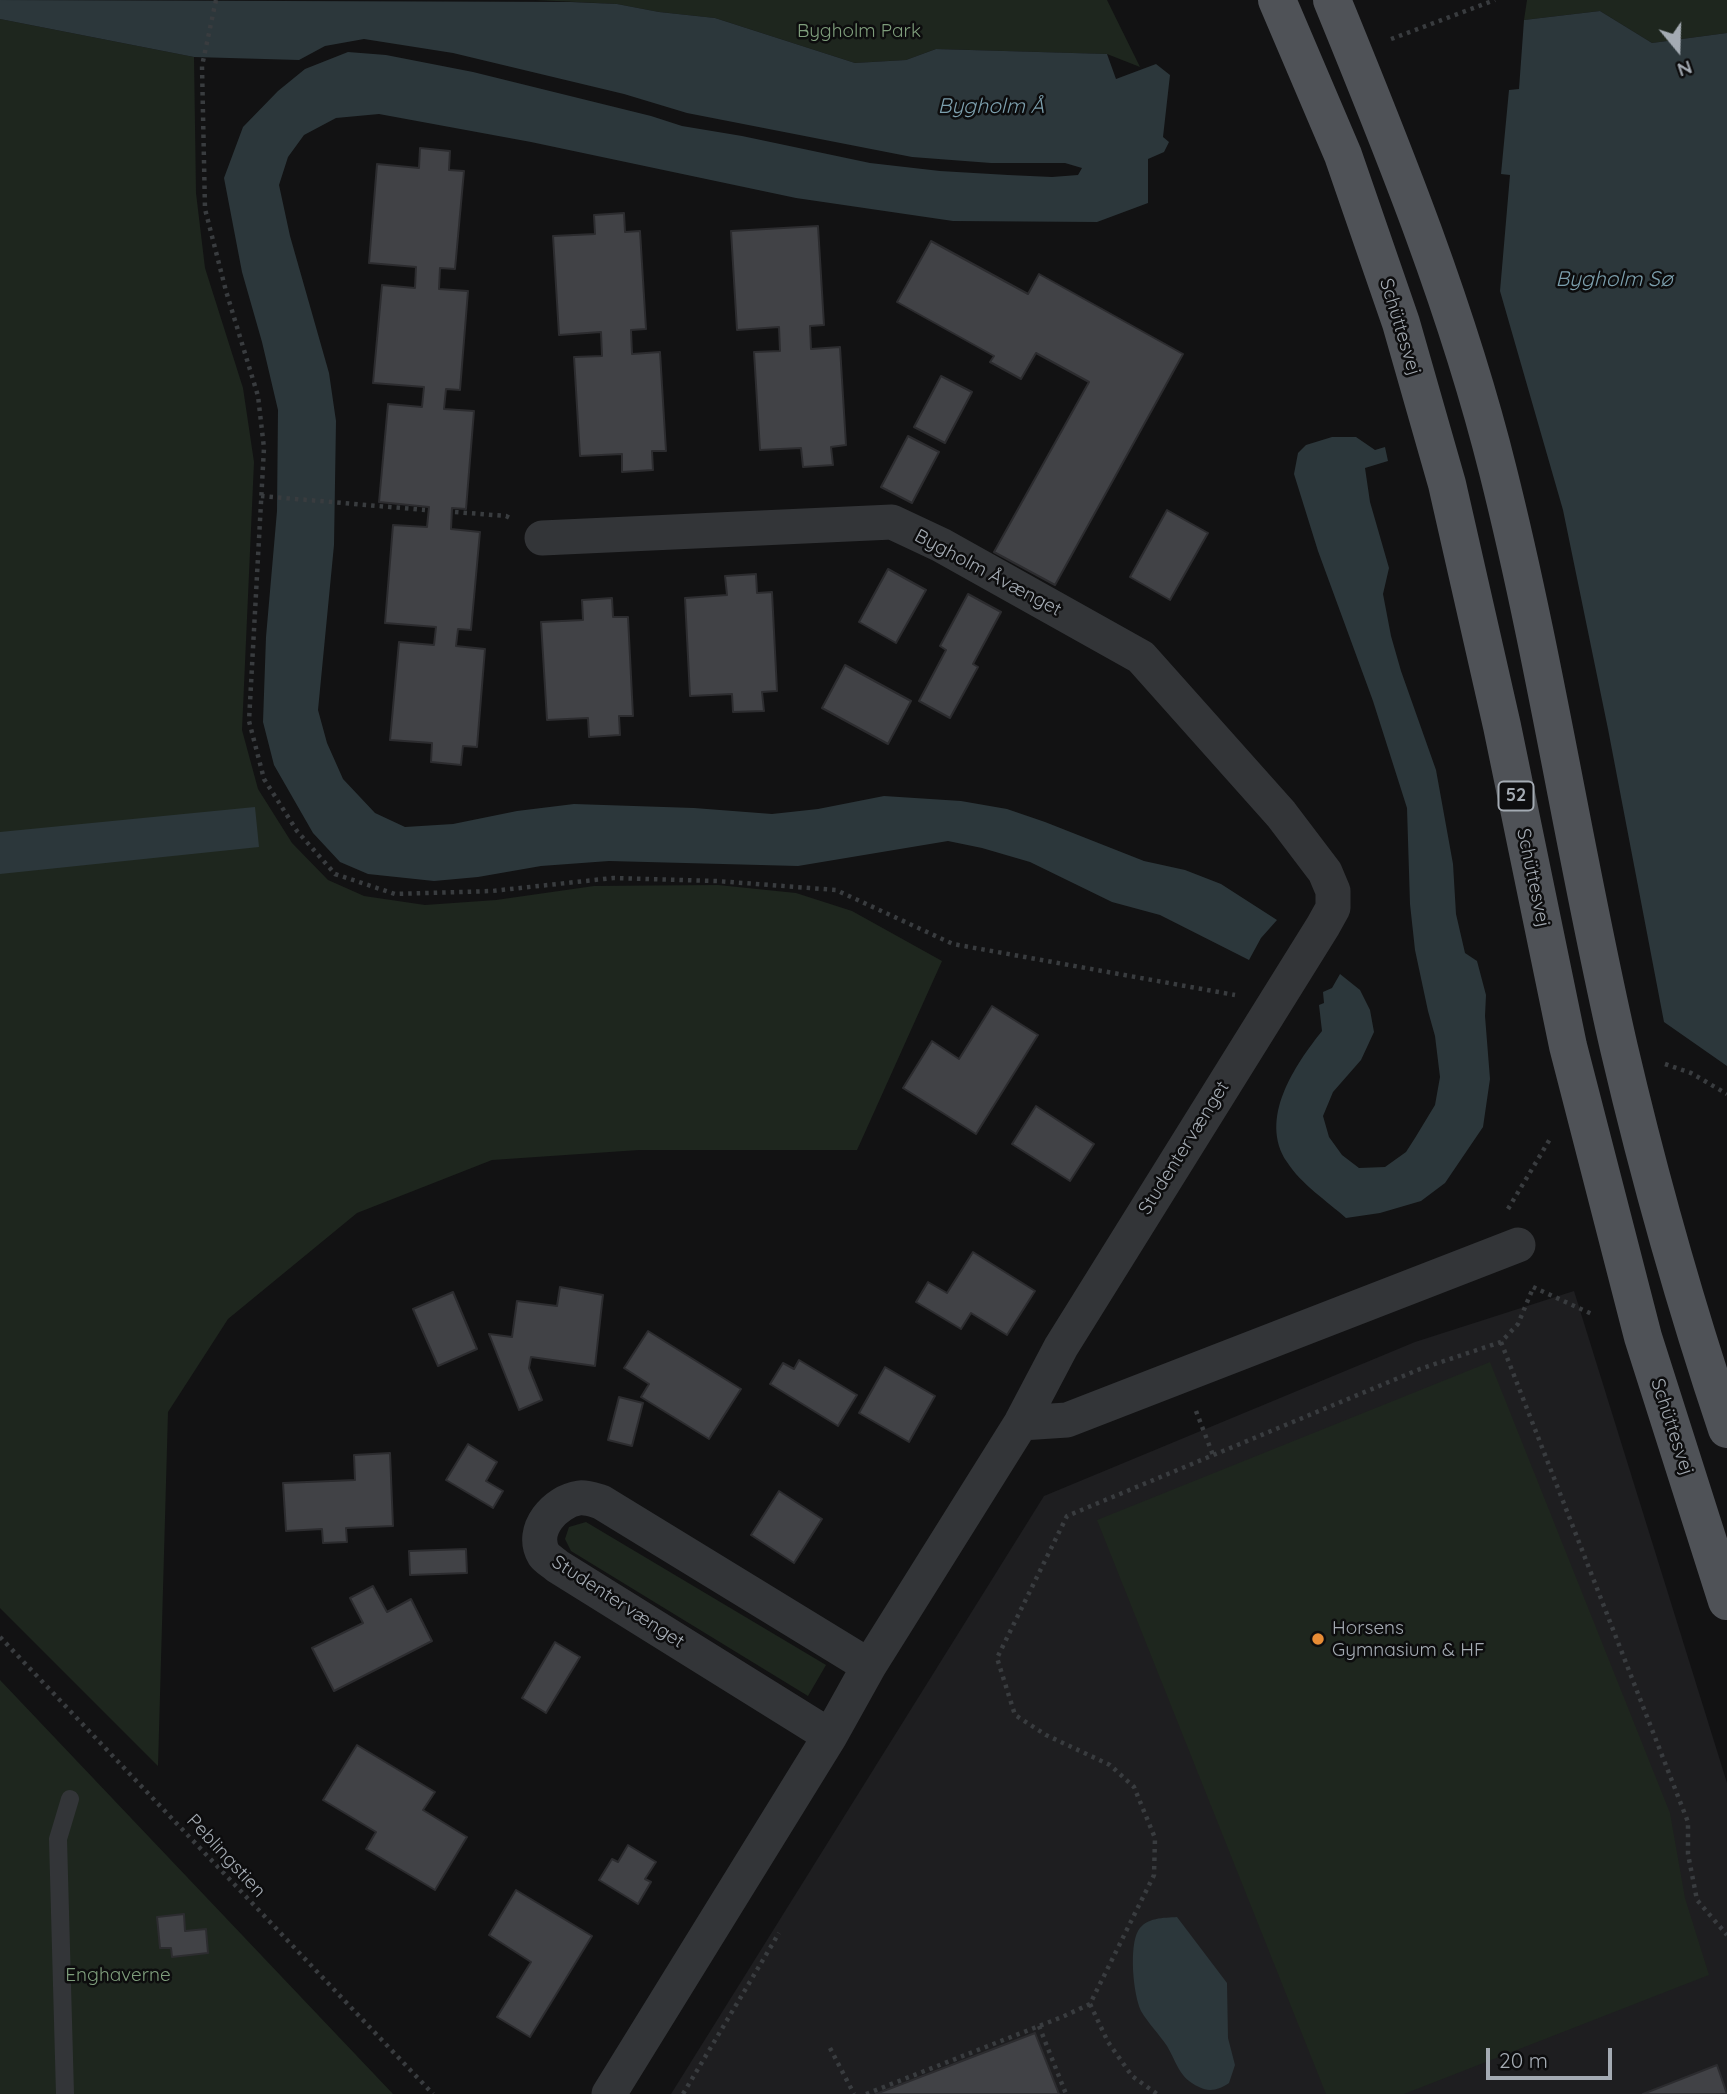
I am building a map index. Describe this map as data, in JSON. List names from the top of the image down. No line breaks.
{"streets":{"main road":["Schüttesvej","52"],"street":["Bygholm Åvænget","Studentervænget"],"path":["Peblingstien"]},"crossings":[["Bygholm Åvænget","Studentervænget"]],"water":["Bygholm Å","Bygholm Sø"],"parks":["Bygholm Park","Enghaverne"],"places":["Horsens Gymnasium & HF"],"scale_bar":"20 m","north":"bottom"}
